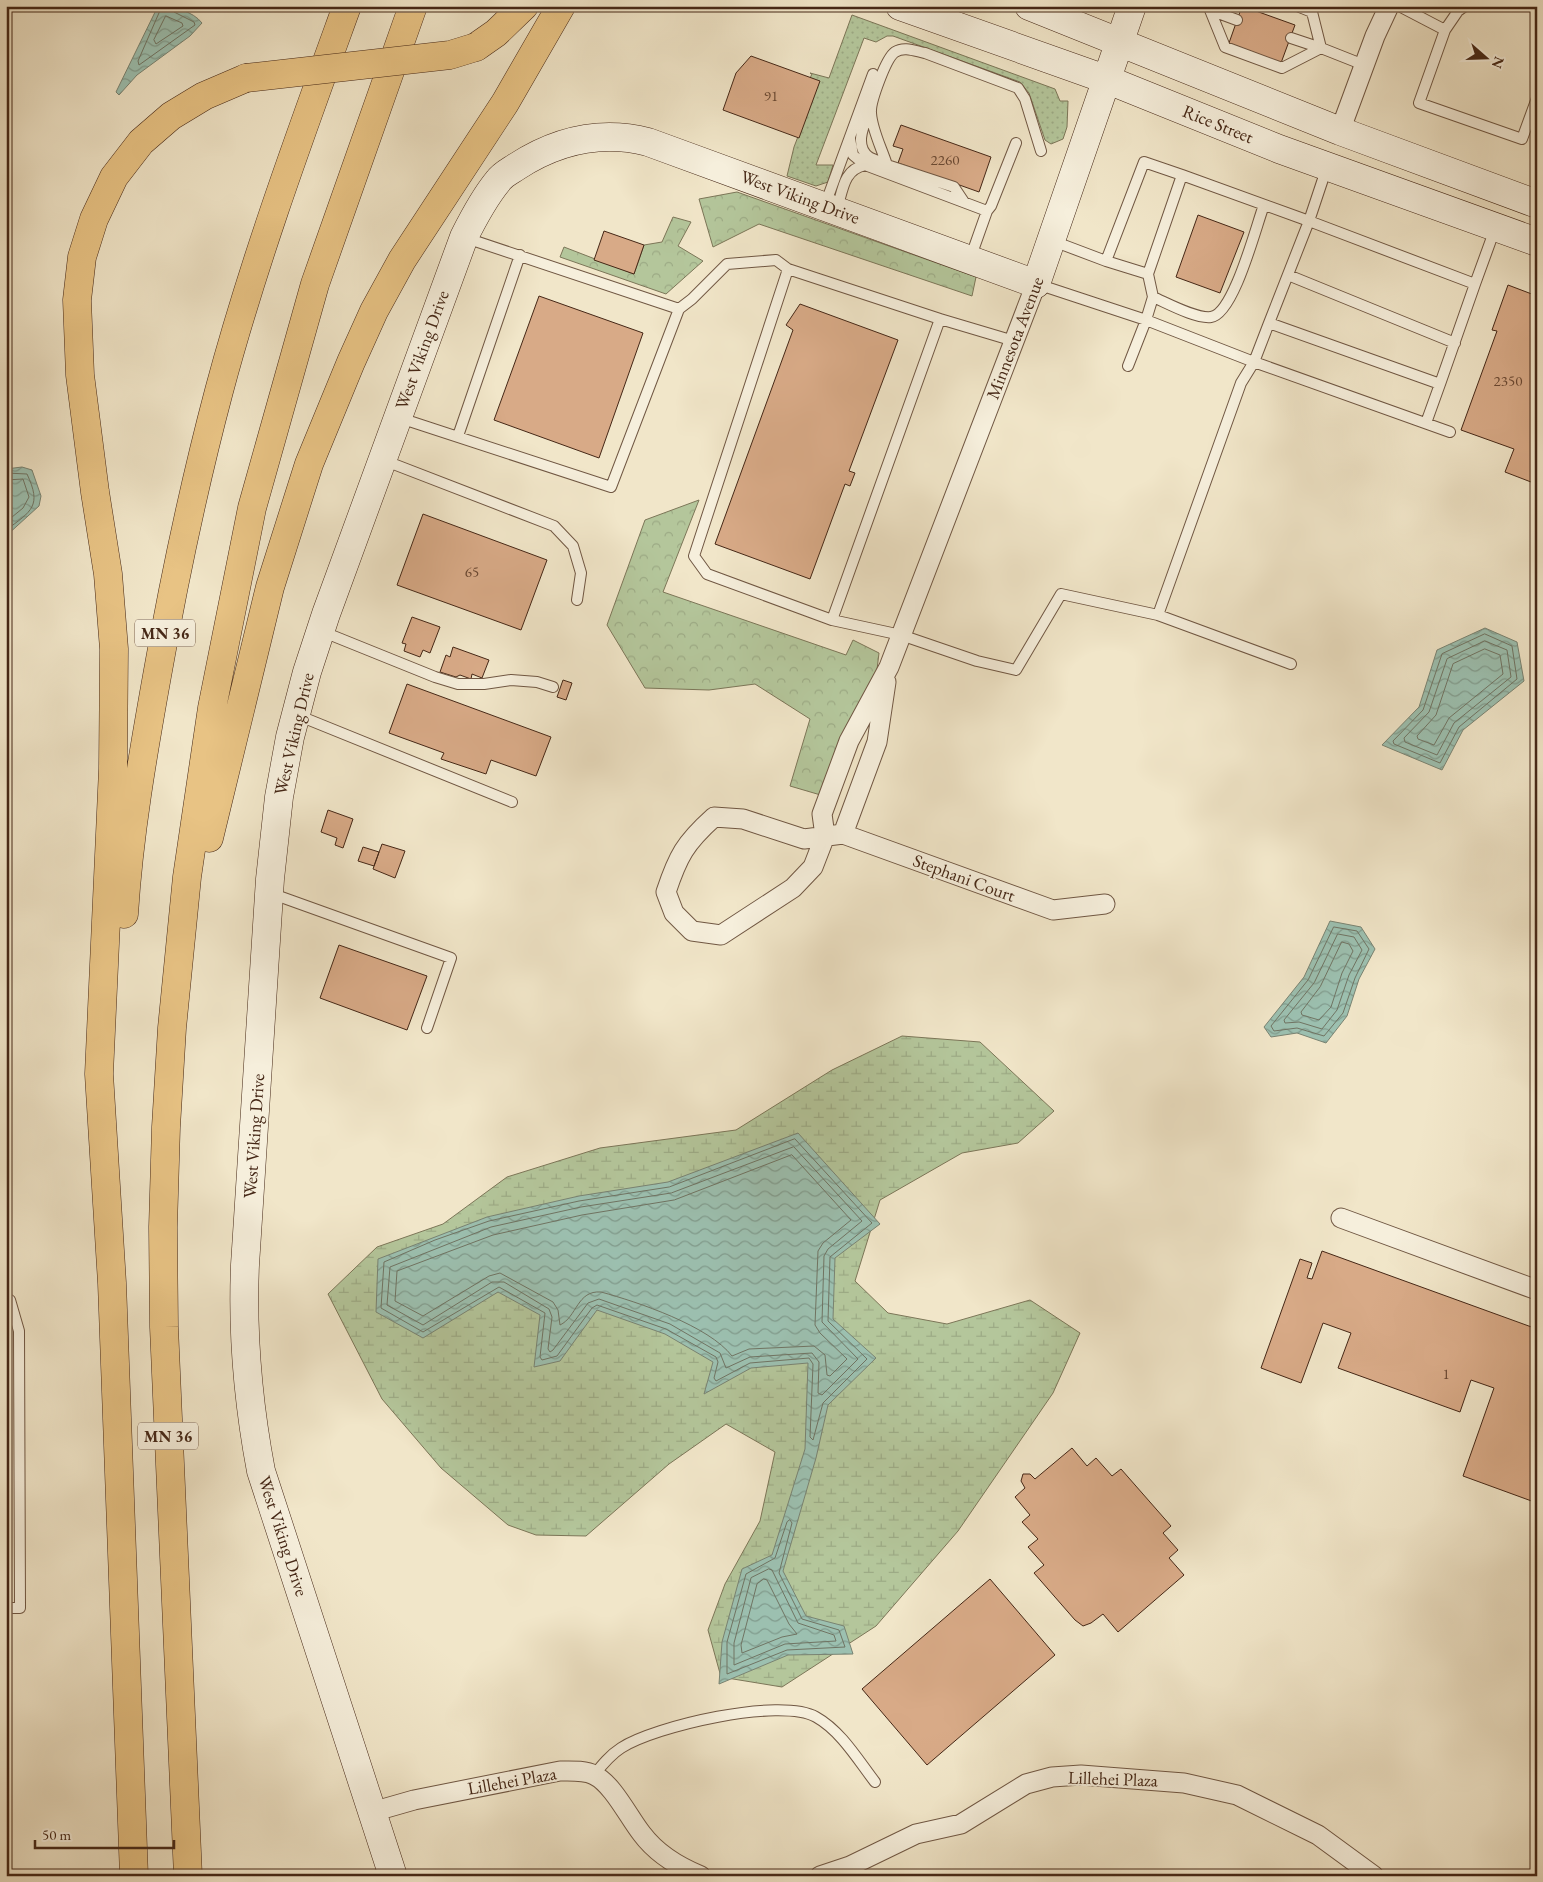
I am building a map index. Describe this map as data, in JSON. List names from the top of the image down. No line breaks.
{"streets":{"highway":["MN 36"],"street":["Rice Street","West Viking Drive","Minnesota Avenue","Stephani Court","Lillehei Plaza"]},"crossings":[["Rice Street","Minnesota Avenue"],["West Viking Drive","Minnesota Avenue"],["West Viking Drive","Lillehei Plaza"],["Minnesota Avenue","Stephani Court"]],"house_numbers":["91","2260","2350","65","1"],"scale_bar":"50 m","north":"right"}
